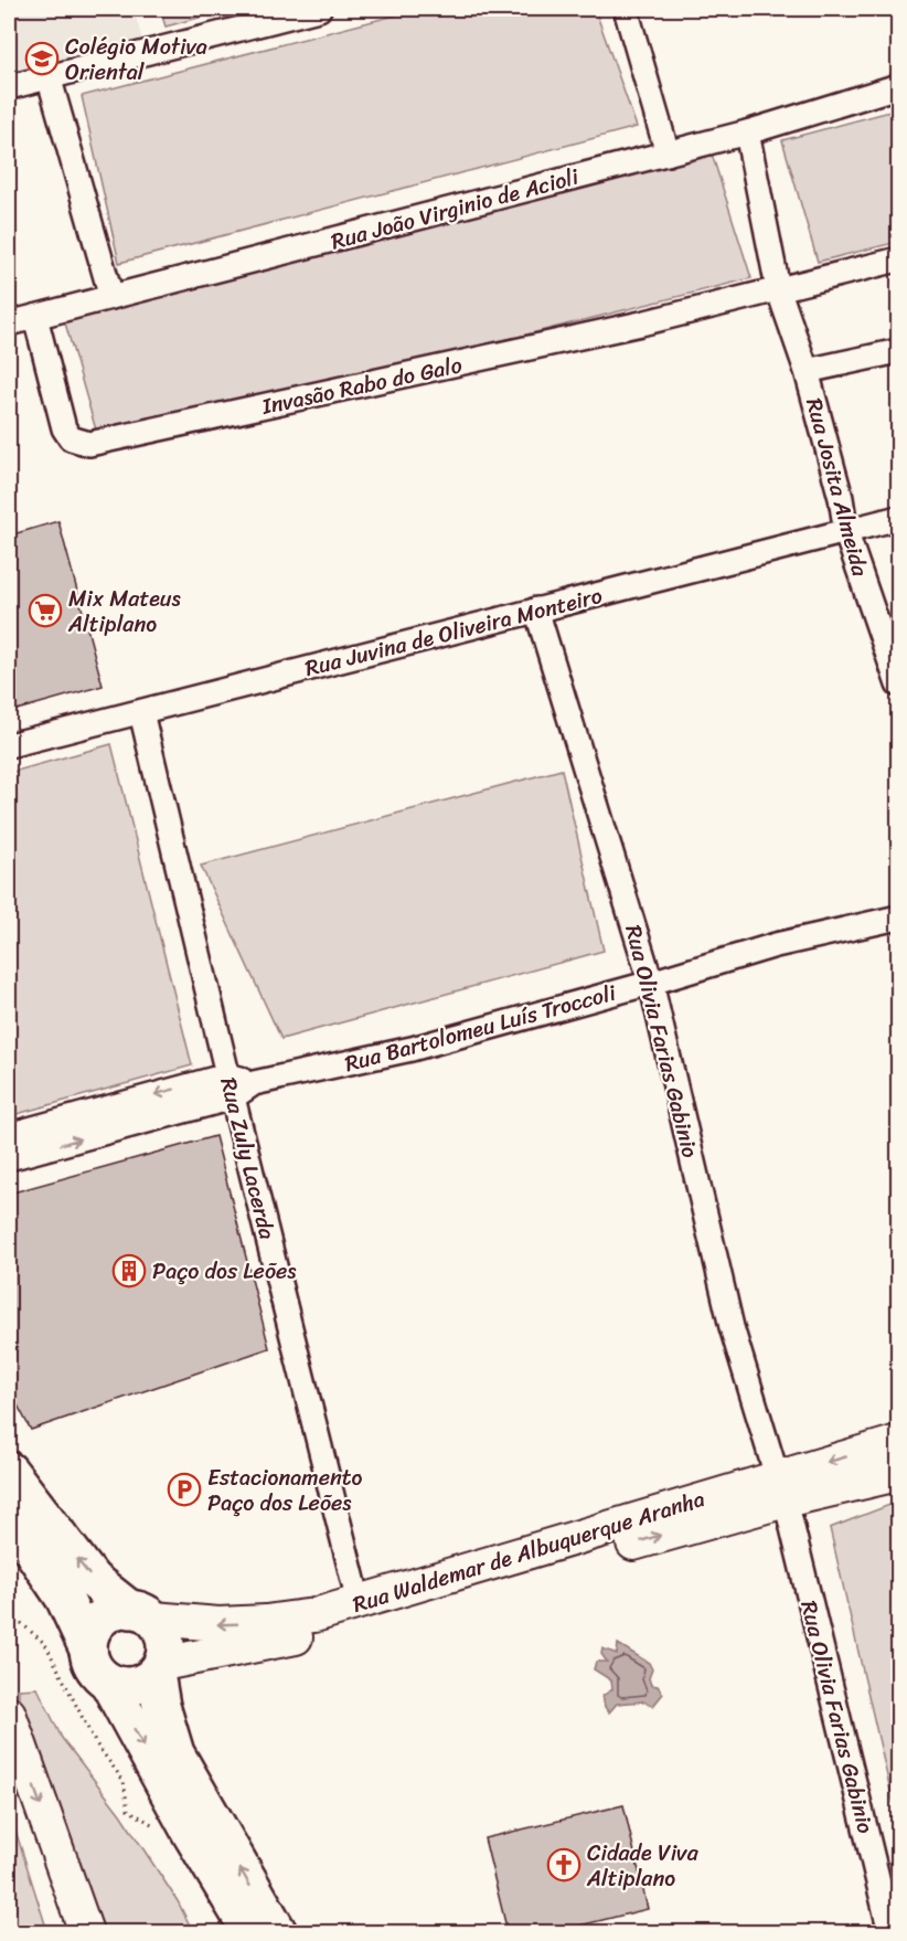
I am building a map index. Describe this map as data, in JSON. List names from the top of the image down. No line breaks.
{"streets":{"street":["Rua João Virginio de Acioli","Invasão Rabo do Galo","Rua Josita Almeida","Rua Juvina de Oliveira Monteiro","Rua Bartolomeu Luís Troccoli","Rua Olivia Farias Gabinio","Rua Zuly Lacerda","Rua Waldemar de Albuquerque Aranha"]},"crossings":[["Rua João Virginio de Acioli","Invasão Rabo do Galo"],["Rua João Virginio de Acioli","Rua Josita Almeida"],["Invasão Rabo do Galo","Rua Josita Almeida"],["Rua Josita Almeida","Rua Juvina de Oliveira Monteiro"],["Rua Juvina de Oliveira Monteiro","Rua Olivia Farias Gabinio"],["Rua Juvina de Oliveira Monteiro","Rua Zuly Lacerda"],["Rua Bartolomeu Luís Troccoli","Rua Olivia Farias Gabinio"],["Rua Bartolomeu Luís Troccoli","Rua Zuly Lacerda"],["Rua Olivia Farias Gabinio","Rua Waldemar de Albuquerque Aranha"],["Rua Zuly Lacerda","Rua Waldemar de Albuquerque Aranha"]],"places":{"school or university":["Colégio Motiva Oriental"],"supermarket":["Mix Mateus Altiplano"],"building":["Paço dos Leões"],"parking":["Estacionamento Paço dos Leões"],"church":["Cidade Viva Altiplano"]}}
